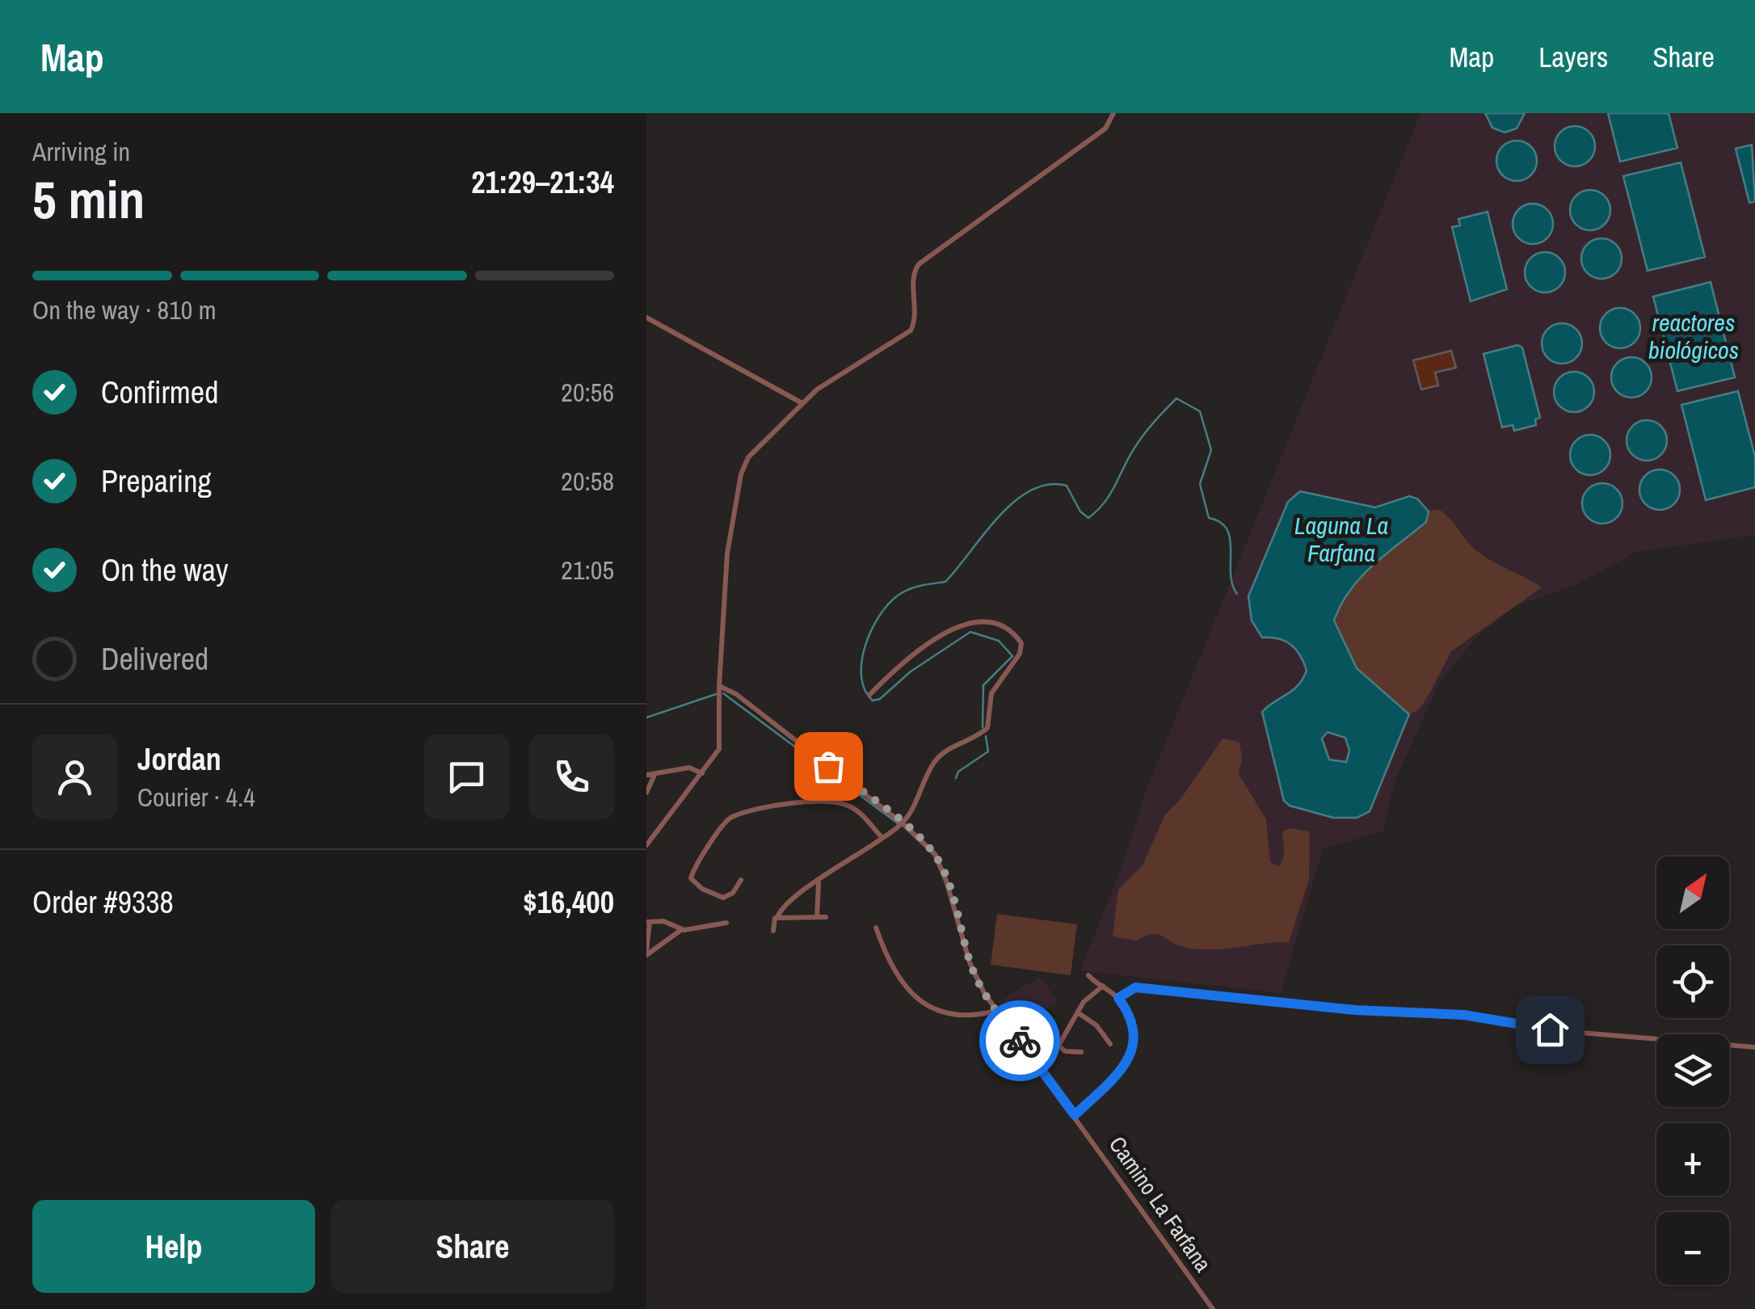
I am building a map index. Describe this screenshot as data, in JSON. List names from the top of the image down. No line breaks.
{"streets":{"street":["Camino La Farfana"]},"water":["reactores biológicos","Laguna La Farfana"],"north":"top right","page":{"header":"Map","nav":["Map","Layers","Share"],"heading":["5 min","Arriving in","21:29–21:34"],"panel":["Jordan","Courier · 4.4","Order #9338","$16,400"],"bar":"On the way · 810 m","list":[["Confirmed","20:56"],["Preparing","20:58"],["On the way","21:05"],"Delivered"],"map_buttons":["+","−"],"buttons":["Help","Share"]}}
